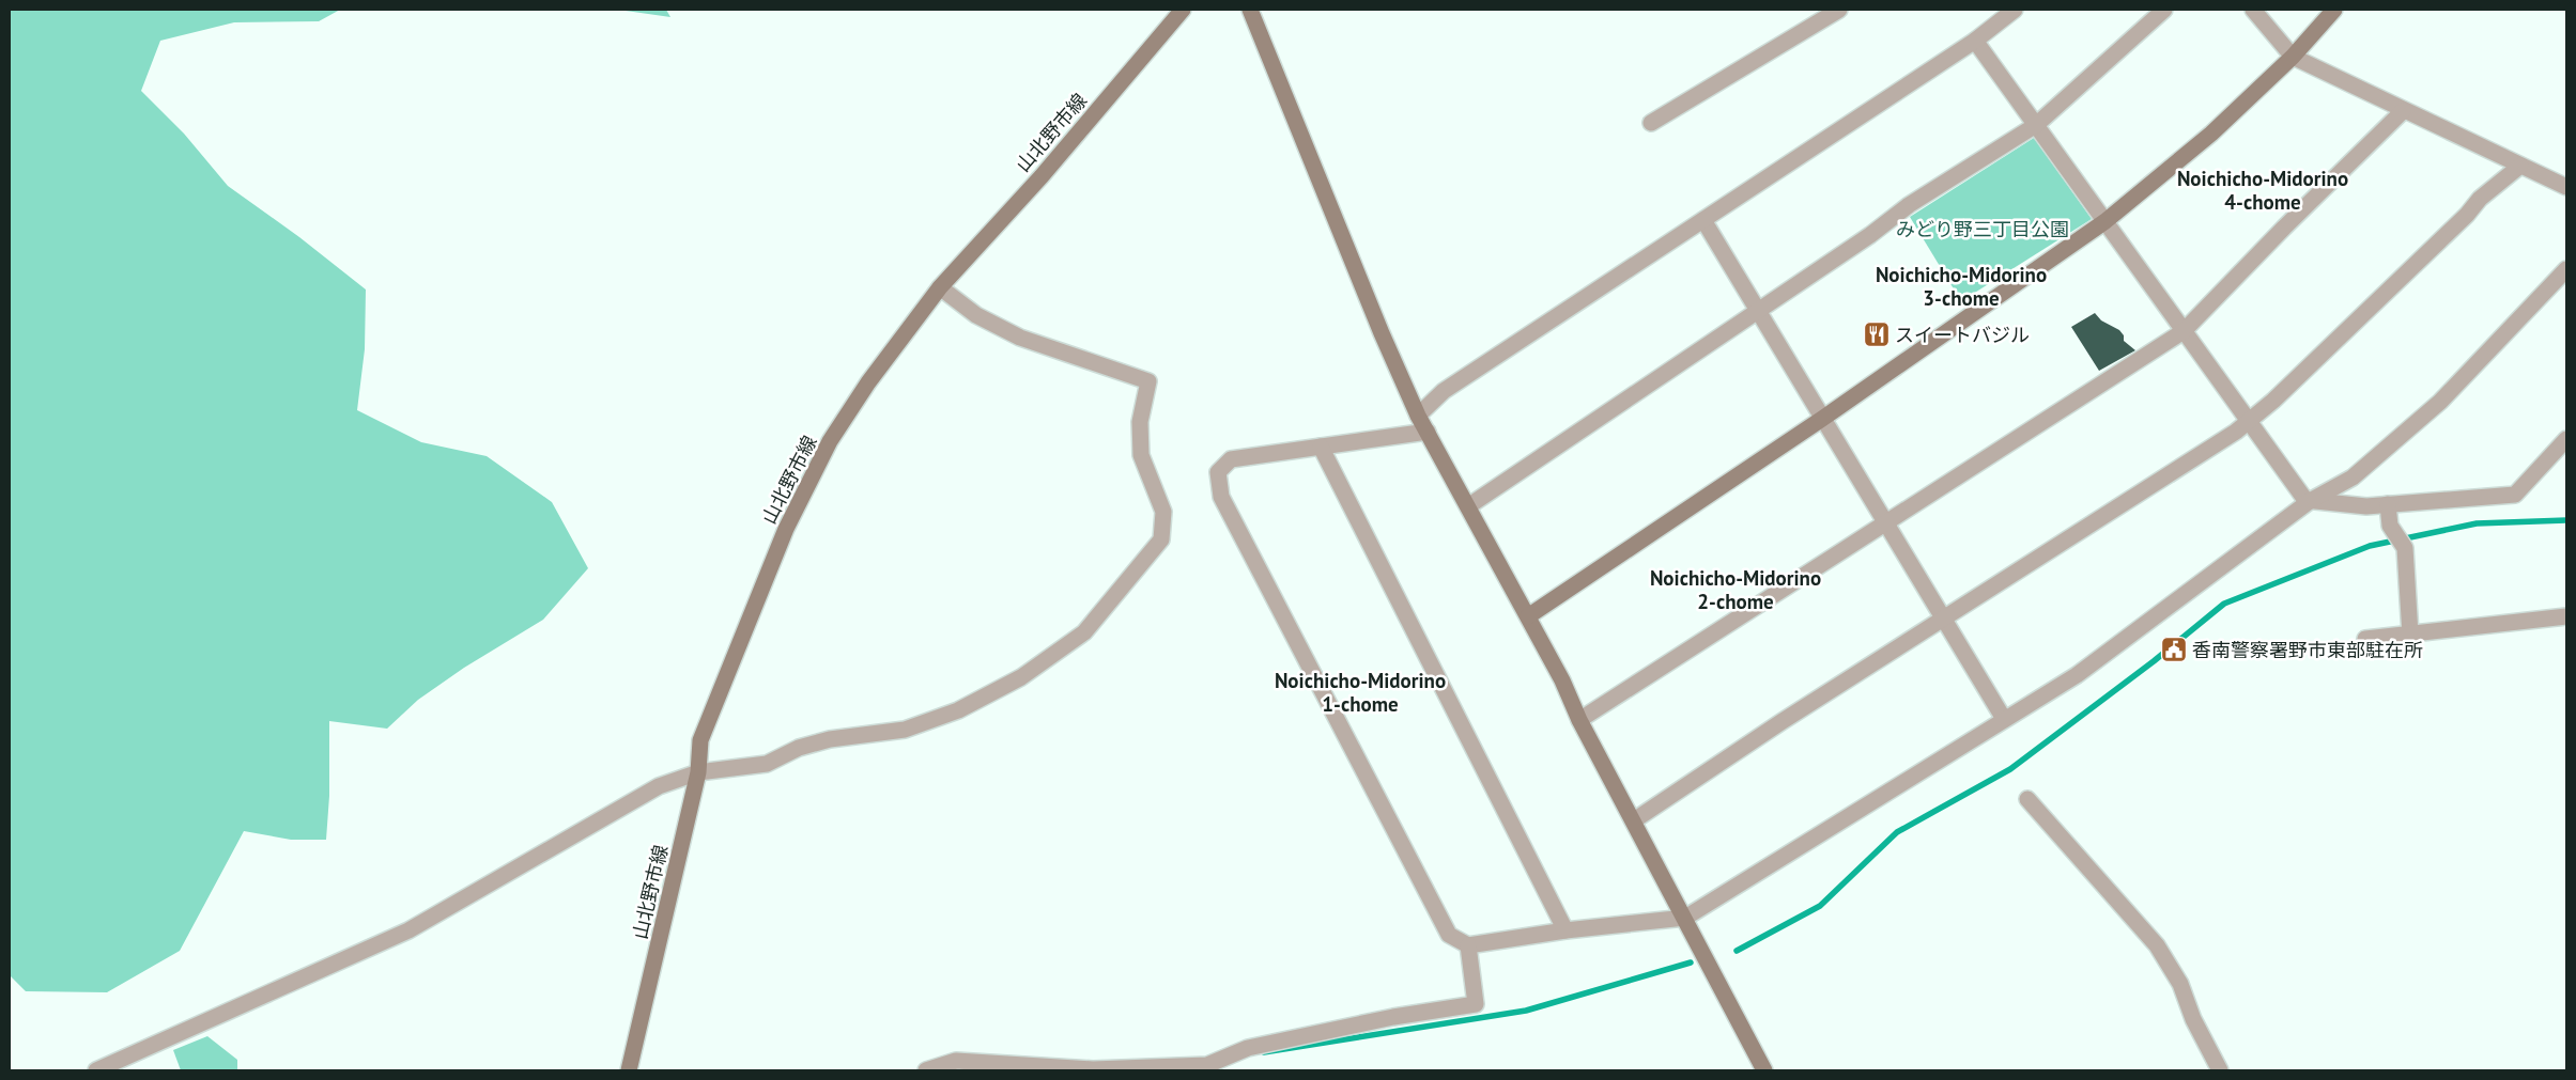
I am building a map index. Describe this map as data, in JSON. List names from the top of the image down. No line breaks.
{"streets":{"street":["山北野市線"]},"districts":["Noichicho-Midorino 4-chome","Noichicho-Midorino 3-chome","Noichicho-Midorino 2-chome","Noichicho-Midorino 1-chome"],"parks":["みどり野三丁目公園"],"places":{"restaurant":["スイートバジル"],"public building":["香南警察署野市東部駐在所"]}}
